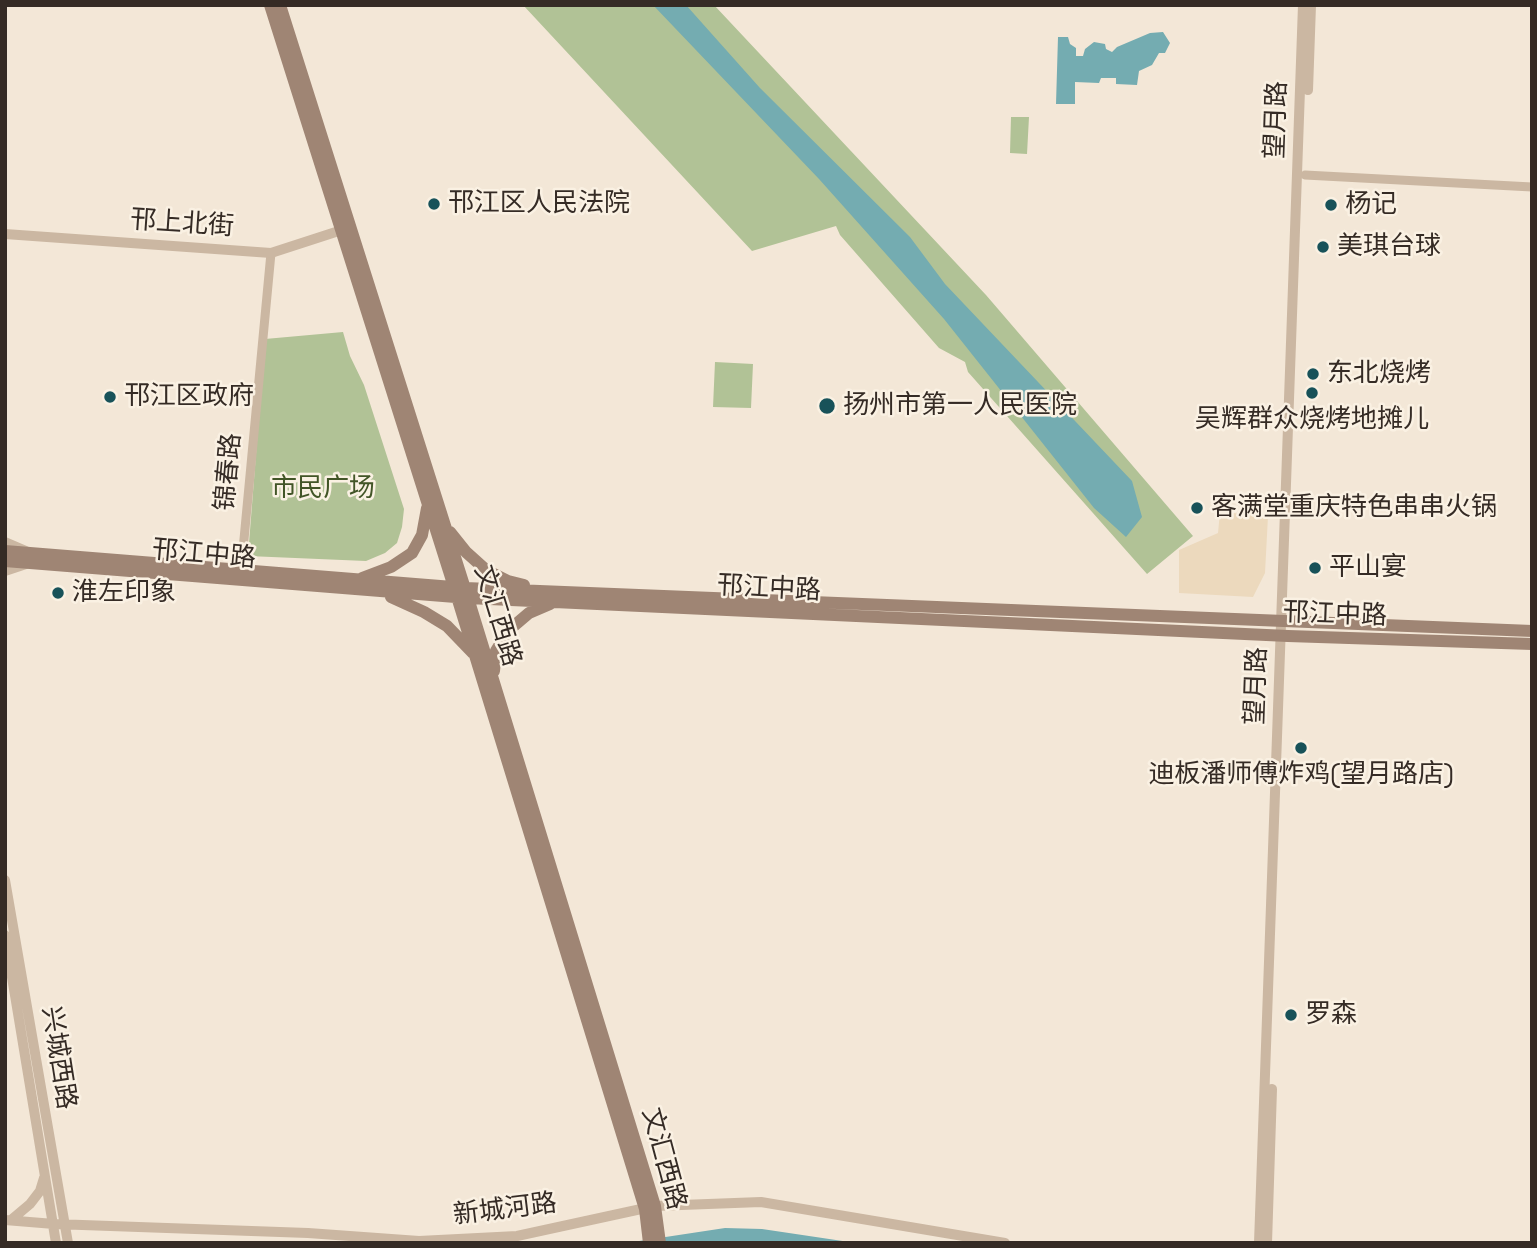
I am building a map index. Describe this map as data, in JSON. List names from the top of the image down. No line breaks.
{"streets":{"main road":["邗江中路","文汇西路"],"street":["望月路","邗上北街","锦春路","兴城西路","新城河路"]},"crossings":[["望月路","邗江中路"],["邗上北街","锦春路"],["邗上北街","文汇西路"],["锦春路","邗江中路"],["邗江中路","文汇西路"],["文汇西路","新城河路"],["兴城西路","新城河路"]],"parks":["市民广场"],"places":["邗江区人民法院","杨记","美琪台球","东北烧烤","吴辉群众烧烤地摊儿","邗江区政府","扬州市第一人民医院","客满堂重庆特色串串火锅","平山宴","淮左印象","迪板潘师傅炸鸡(望月路店)","罗森"]}
